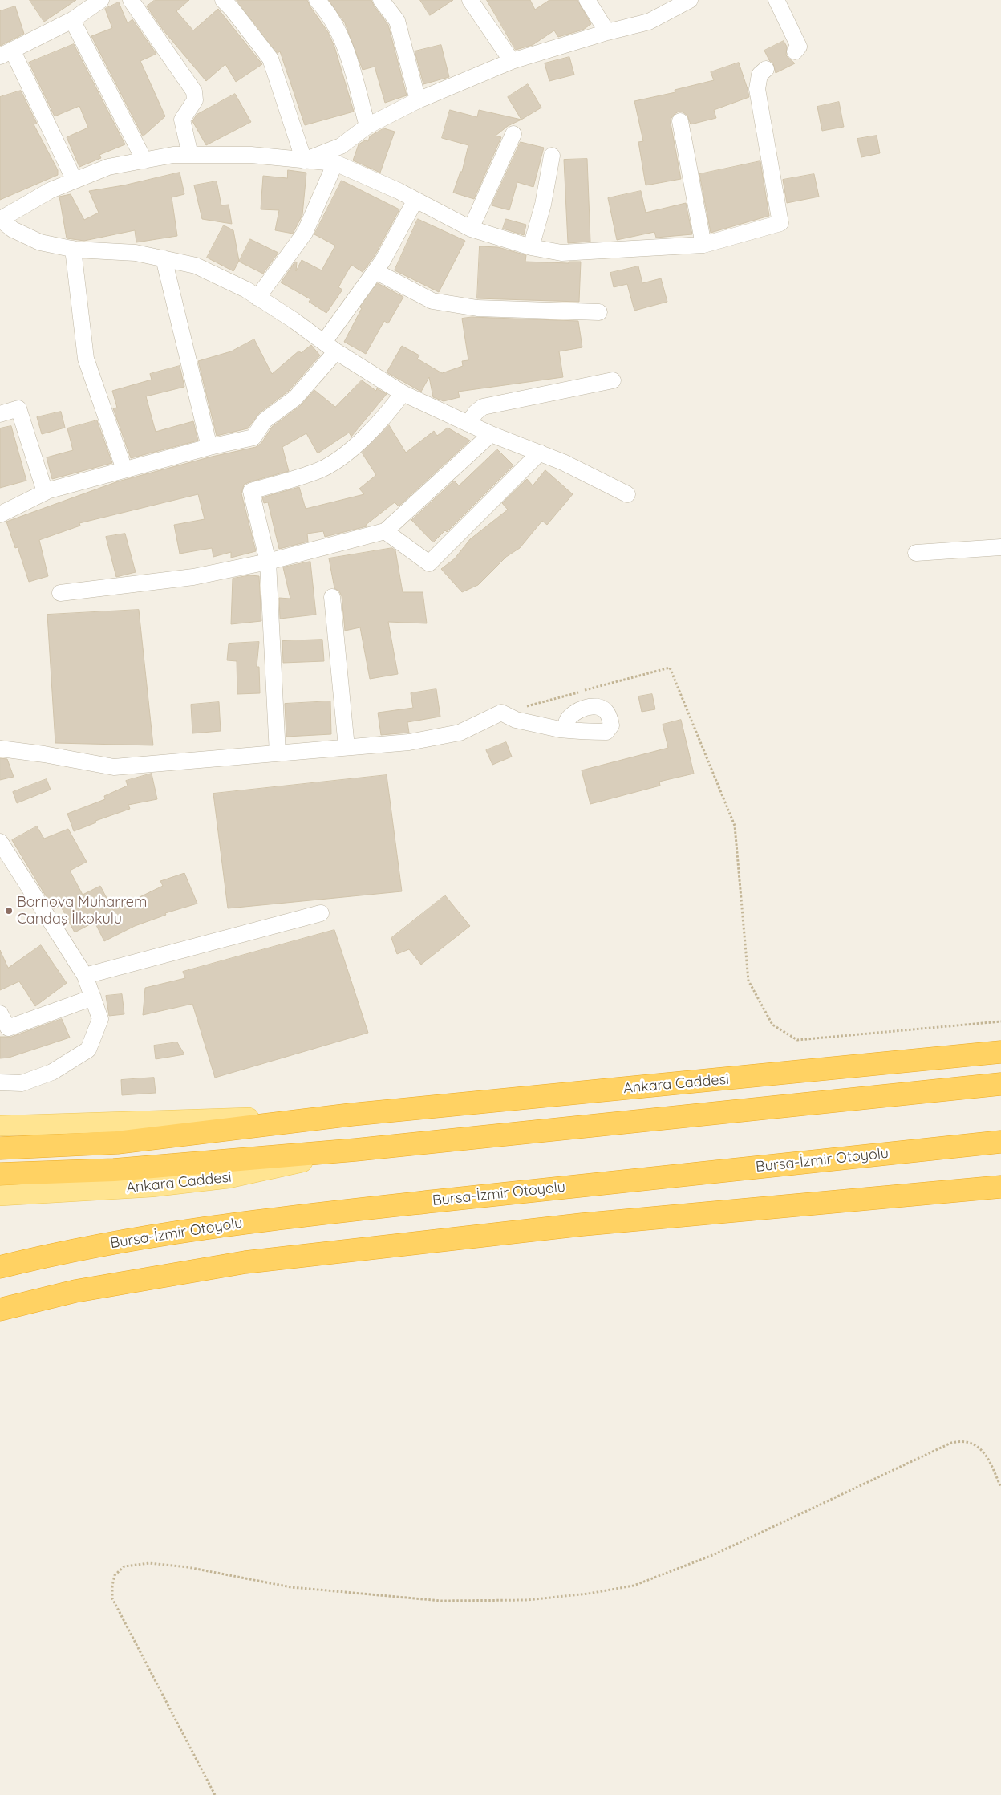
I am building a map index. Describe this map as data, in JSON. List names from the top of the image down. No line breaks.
{"streets":{"highway":["Ankara Caddesi","Bursa-İzmir Otoyolu"]},"places":["Bornova Muharrem Candaş İlkokulu"]}
